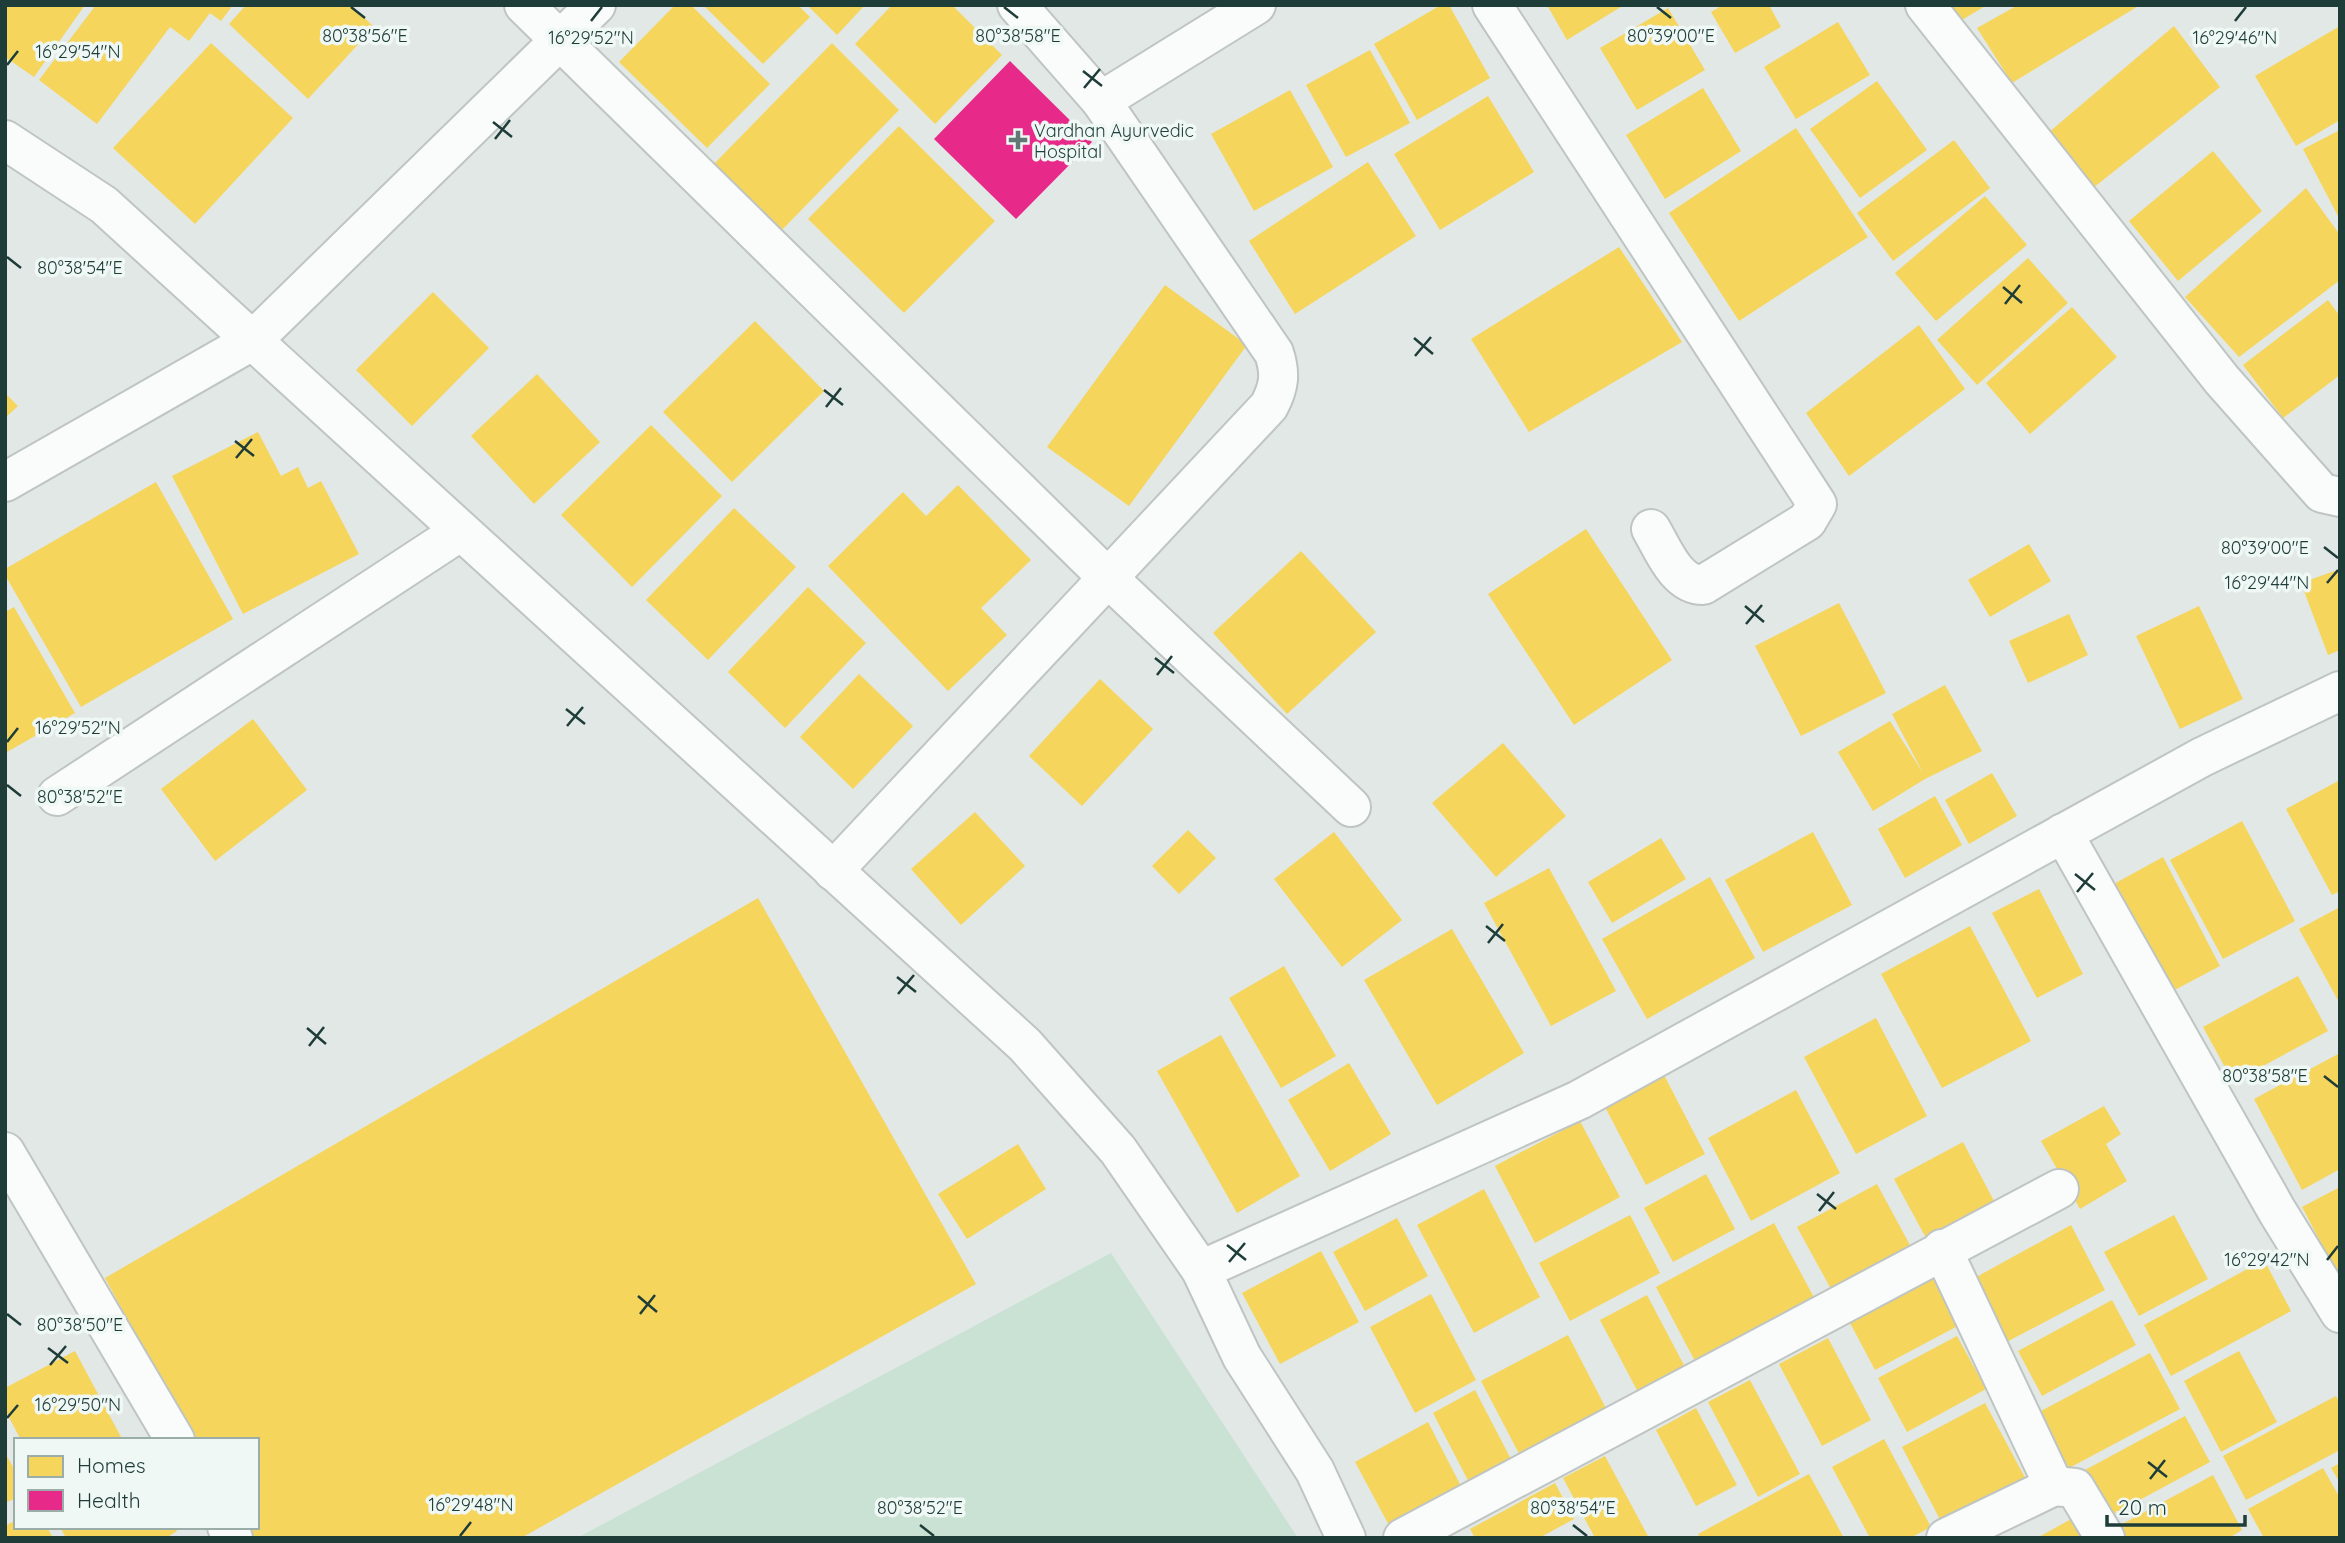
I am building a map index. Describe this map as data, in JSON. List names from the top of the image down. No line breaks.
{"places":{"health":["Vardhan Ayurvedic Hospital"]},"legend":["Homes","Health"],"scale_bar":"20 m","coordinates":["80°38'58\"E","80°38'56\"E","80°39'00\"E","16°29'52\"N","16°29'46\"N","16°29'54\"N","80°38'54\"E","16°29'44\"N","80°38'52\"E","16°29'42\"N","80°38'50\"E","16°29'50\"N","16°29'48\"N"]}
